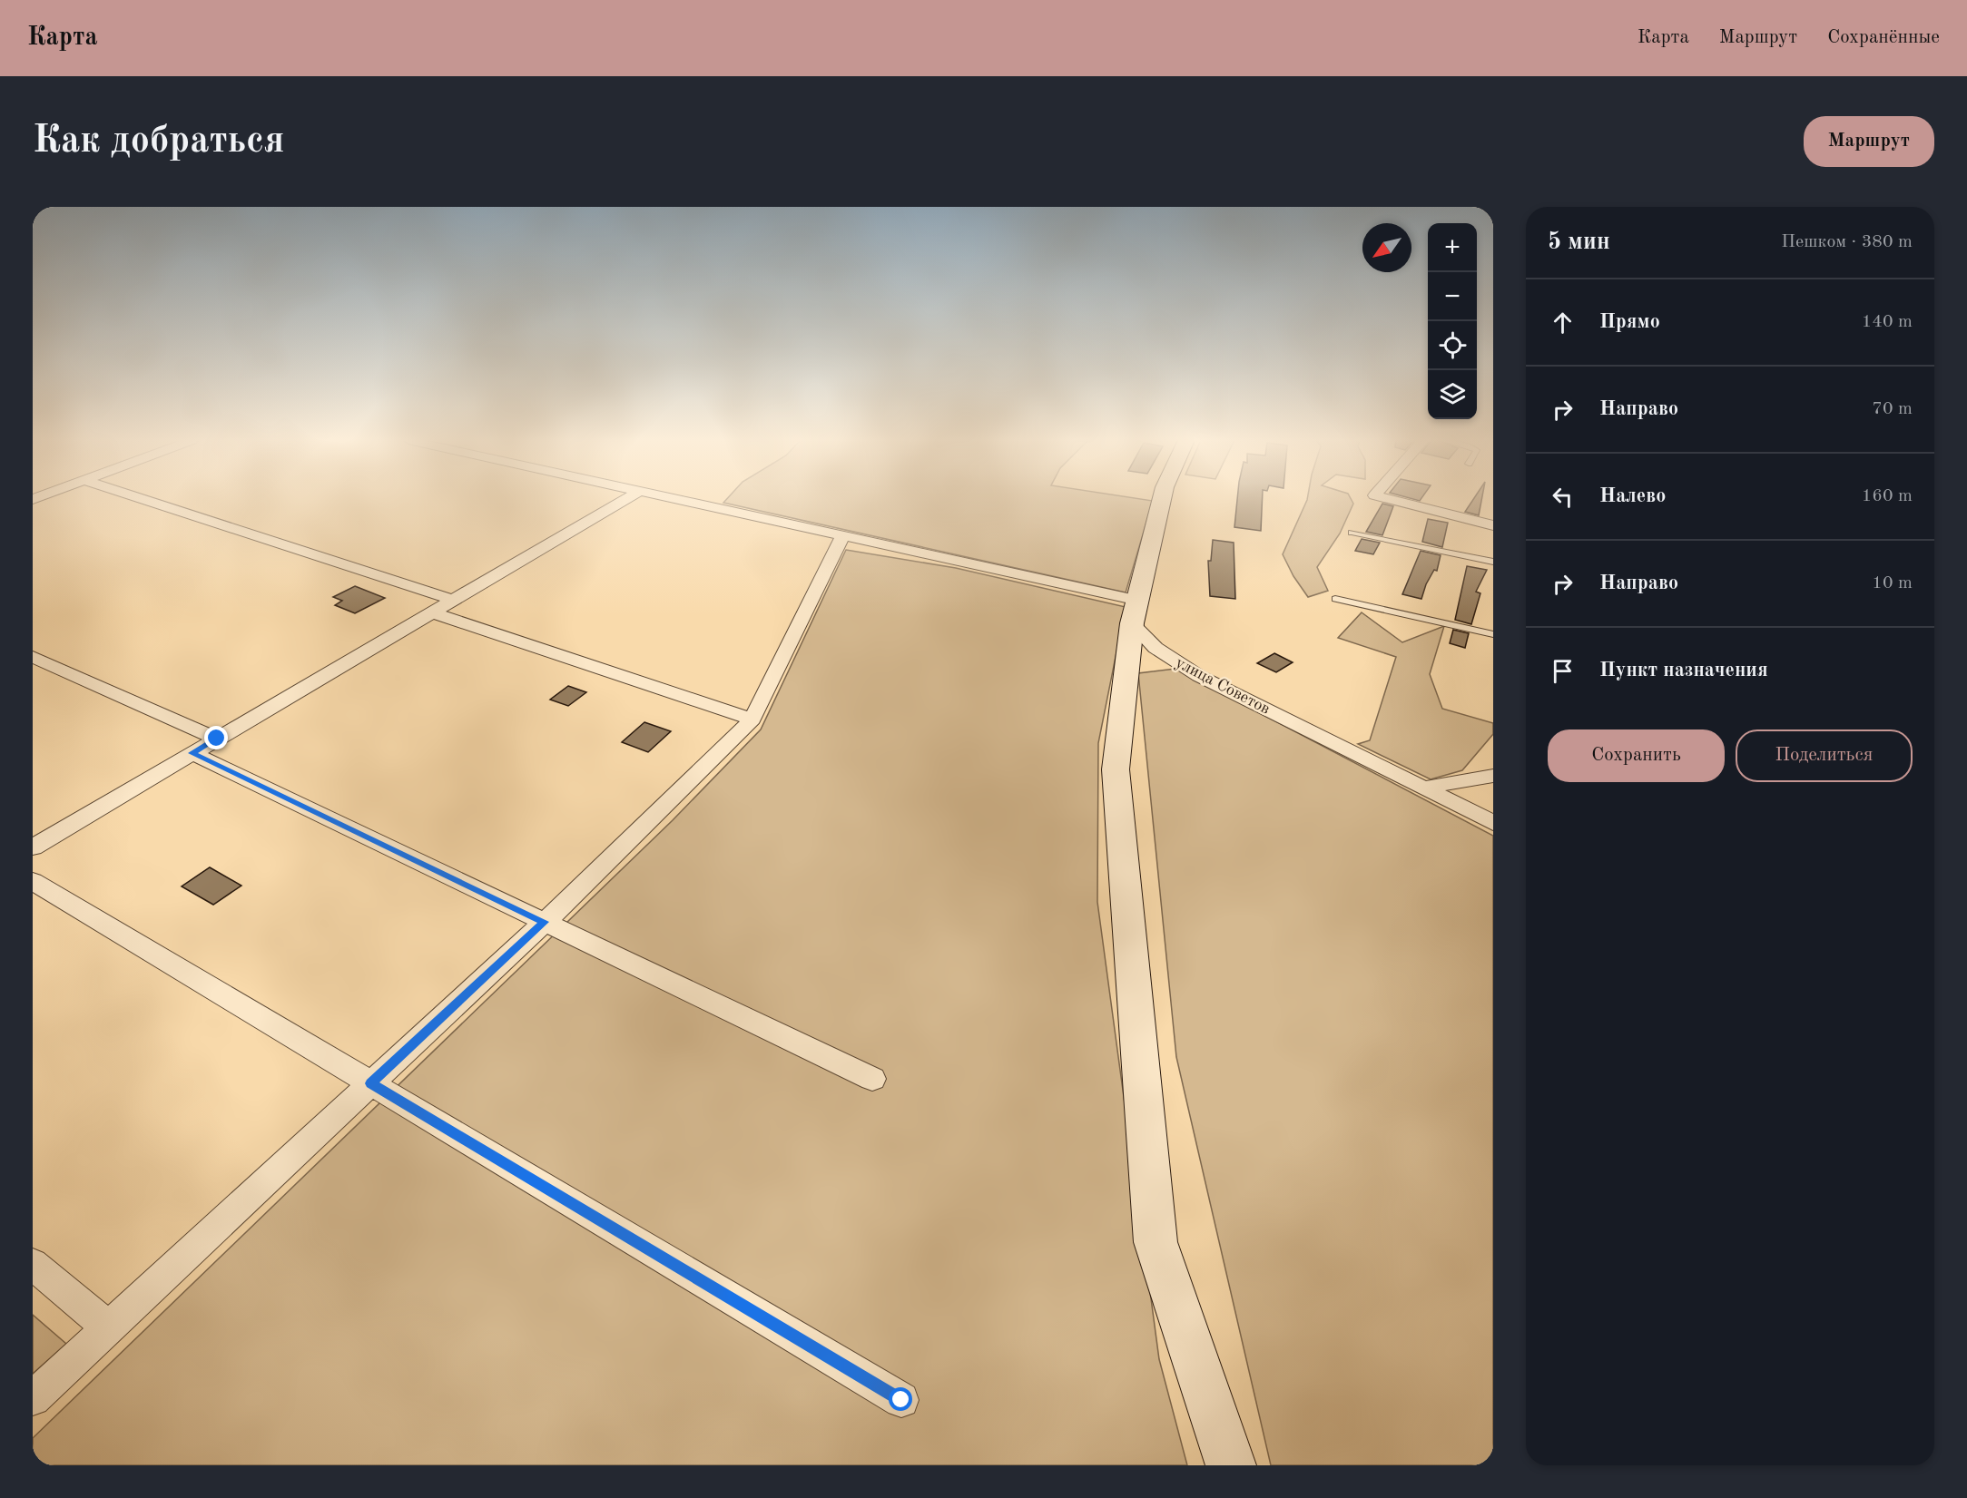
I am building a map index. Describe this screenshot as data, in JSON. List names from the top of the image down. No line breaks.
{"streets":{"street":["улица Советов"]},"north":"bottom left","page":{"header":"Карта","nav":["Карта","Маршрут","Сохранённые"],"buttons":["Маршрут",["Сохранить","Поделиться"]],"title":"Как добраться","heading":["5 мин","Пешком · 380 m"],"map_buttons":["+","−"],"list":[["Прямо","140 m"],["Направо","70 m"],["Налево","160 m"],["Направо","10 m"],"Пункт назначения"]}}
